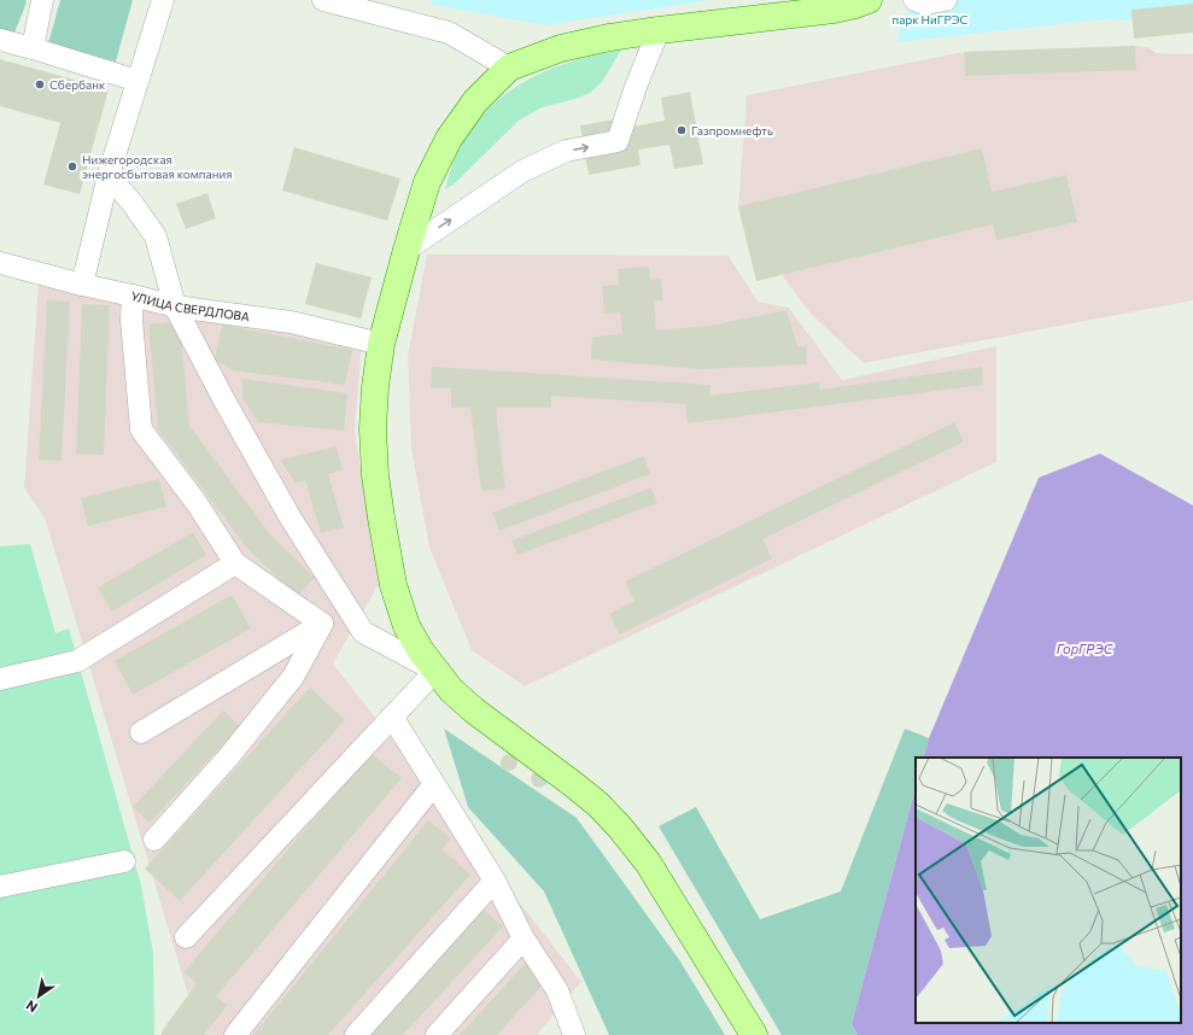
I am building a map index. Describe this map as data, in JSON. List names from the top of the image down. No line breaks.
{"streets":{"street":["УЛИЦА СВЕРДЛОВА"]},"water":["ГорГРЭС"],"parks":["парк НиГРЭС"],"places":["Сбербанк","Газпромнефть","Нижегородская энергосбытовая компания"],"north":"bottom left"}
